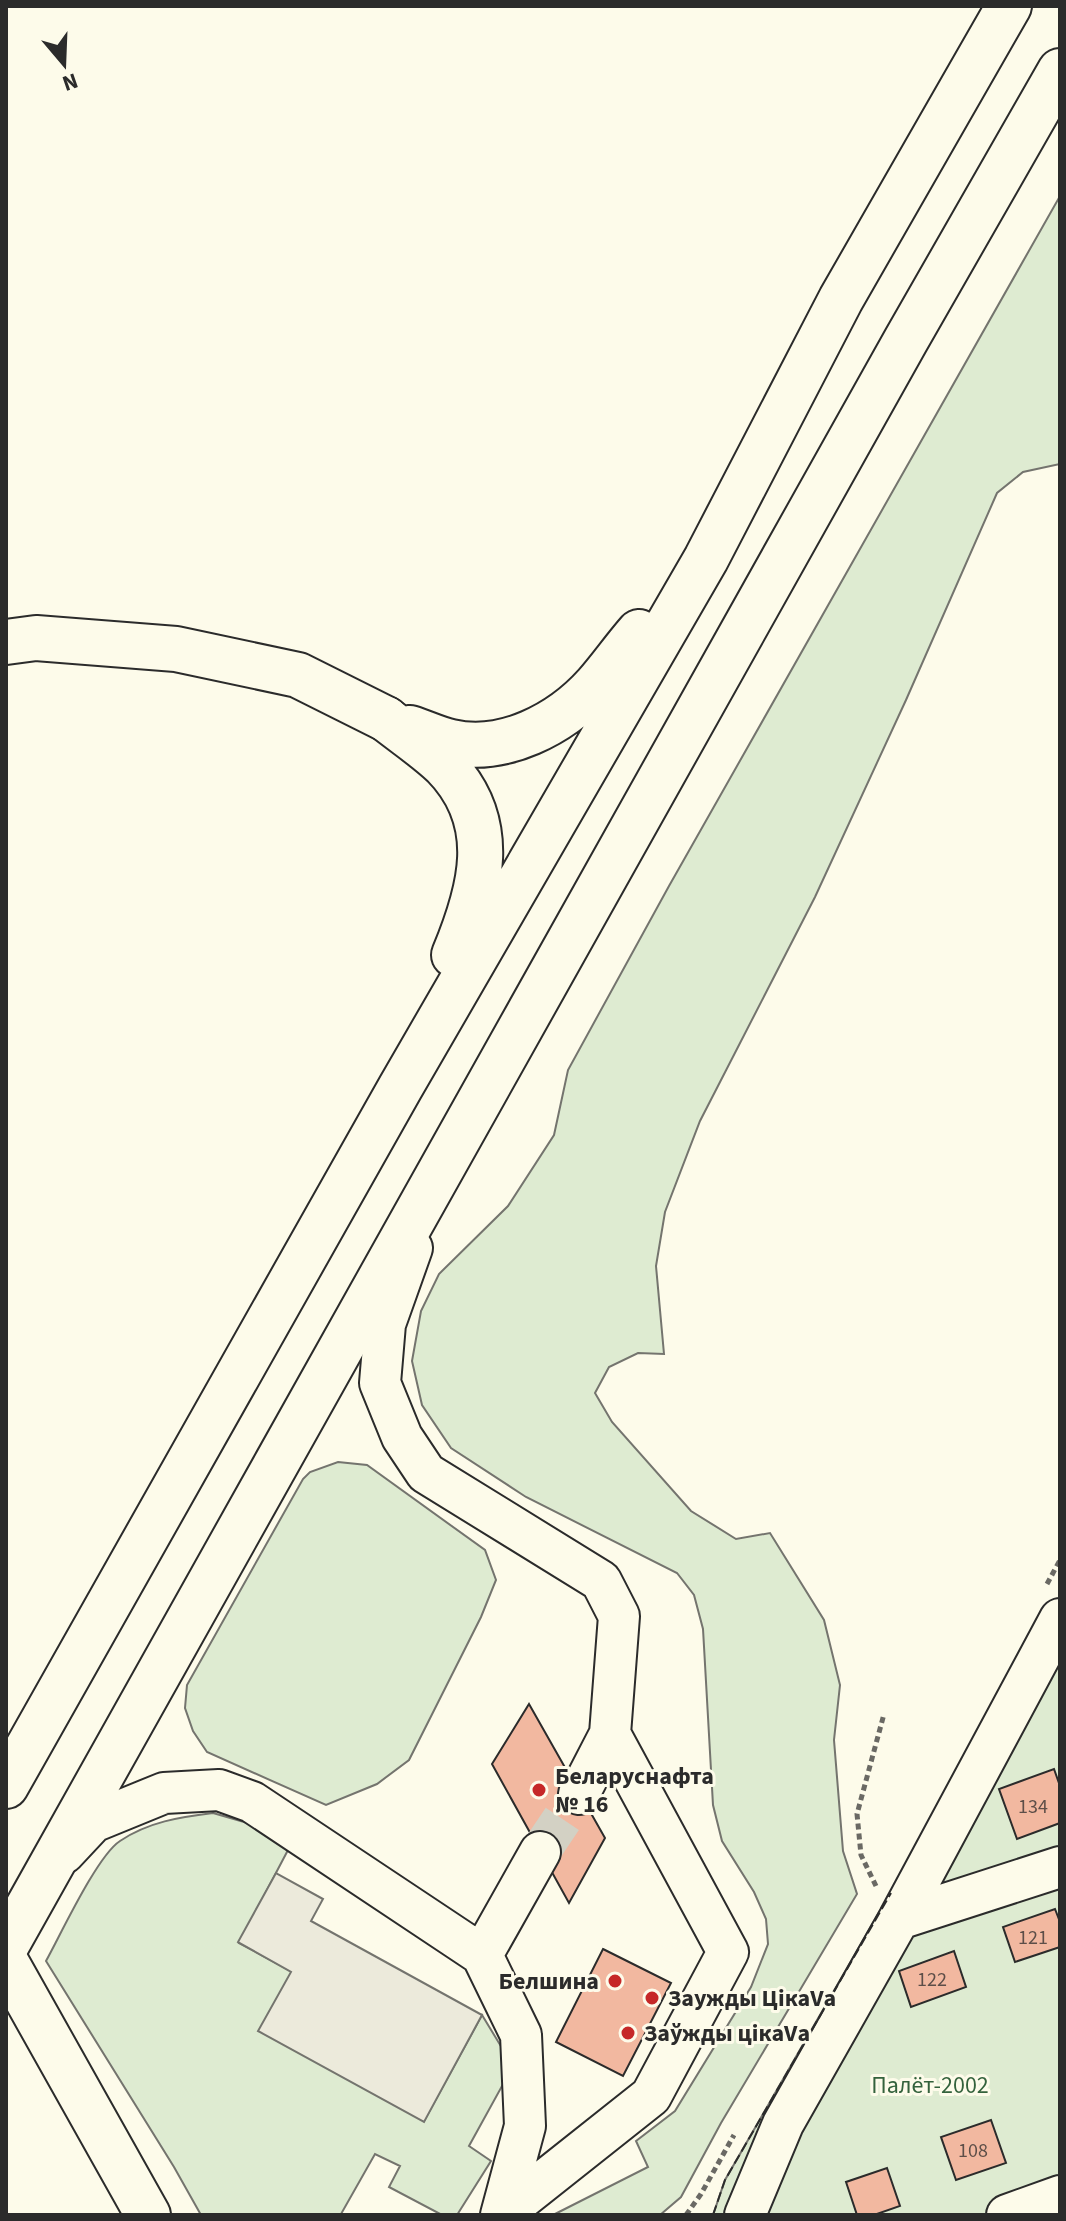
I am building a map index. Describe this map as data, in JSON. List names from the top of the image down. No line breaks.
{"parks":["Палёт-2002"],"places":["Беларуснафта № 16","Белшина","Заужды ЦікаVа","Заўжды цікаVа"],"house_numbers":["134","121","122","108"],"north":"bottom"}
